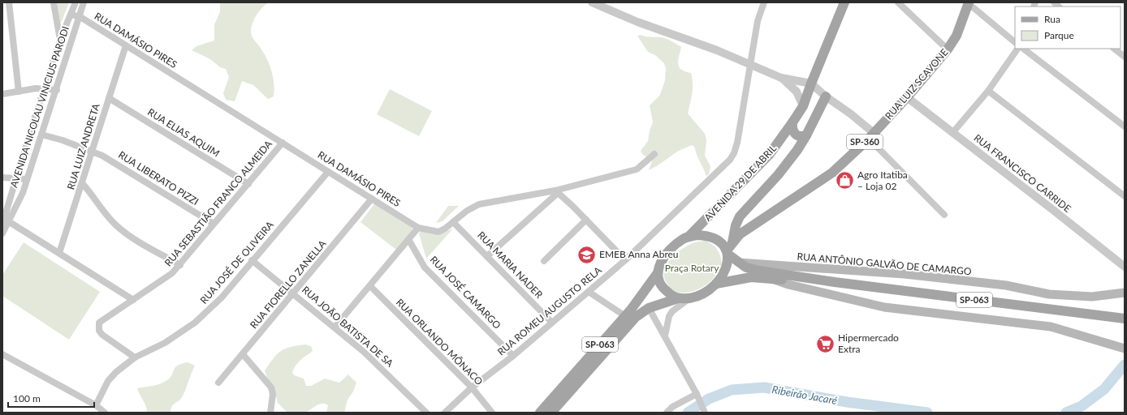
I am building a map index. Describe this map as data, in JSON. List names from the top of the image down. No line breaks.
{"streets":{"main road":["RUA LUIZ SCAVONE","SP-360","AVENIDA 29 DE ABRIL","RUA ANTÔNIO GALVÃO DE CAMARGO","SP-063"],"street":["RUA DAMÁSIO PIRES","AVENIDA NICOLAU VINICIUS PARODI","RUA ELIAS AQUIM","RUA LUIZ ANDRETA","RUA FRANCISCO CARRIDE","RUA LIBERATO PIZZI","RUA SEBASTIÃO FRANCO ALMEIDA","RUA JOSÉ DE OLIVEIRA","RUA MARIA NADER","RUA FIORELLO ZANELLA","RUA JOSÉ CAMARGO","RUA ROMEU AUGUSTO RELA","RUA JOÃO BATISTA DE SA","RUA ORLANDO MÔNACO"]},"crossings":[["RUA DAMÁSIO PIRES","AVENIDA NICOLAU VINICIUS PARODI"],["RUA DAMÁSIO PIRES","RUA LUIZ ANDRETA"],["RUA DAMÁSIO PIRES","RUA SEBASTIÃO FRANCO ALMEIDA"],["RUA DAMÁSIO PIRES","RUA JOSÉ DE OLIVEIRA"],["RUA DAMÁSIO PIRES","RUA MARIA NADER"],["RUA DAMÁSIO PIRES","RUA FIORELLO ZANELLA"],["RUA LUIZ SCAVONE","RUA FRANCISCO CARRIDE"],["RUA LUIZ SCAVONE","AVENIDA 29 DE ABRIL"],["RUA LUIZ SCAVONE","SP-063"],["AVENIDA NICOLAU VINICIUS PARODI","RUA LIBERATO PIZZI"],["RUA ELIAS AQUIM","RUA LUIZ ANDRETA"],["RUA ELIAS AQUIM","RUA SEBASTIÃO FRANCO ALMEIDA"],["RUA LUIZ ANDRETA","RUA LIBERATO PIZZI"],["RUA LIBERATO PIZZI","RUA SEBASTIÃO FRANCO ALMEIDA"],["AVENIDA 29 DE ABRIL","SP-063"],["RUA SEBASTIÃO FRANCO ALMEIDA","RUA JOSÉ DE OLIVEIRA"],["RUA JOSÉ DE OLIVEIRA","RUA JOÃO BATISTA DE SA"],["RUA ANTÔNIO GALVÃO DE CAMARGO","SP-063"],["RUA MARIA NADER","RUA ROMEU AUGUSTO RELA"],["RUA FIORELLO ZANELLA","RUA JOÃO BATISTA DE SA"],["RUA JOSÉ CAMARGO","RUA ROMEU AUGUSTO RELA"],["RUA ROMEU AUGUSTO RELA","RUA ORLANDO MÔNACO"]],"water":["Ribeirão Jacaré"],"parks":["Praça Rotary"],"places":{"shop":["Agro Itatiba – Loja 02"],"school or university":["EMEB Anna Abreu"],"supermarket":["Hipermercado Extra"]},"legend":["Rua","Parque"],"scale_bar":"100 m"}
